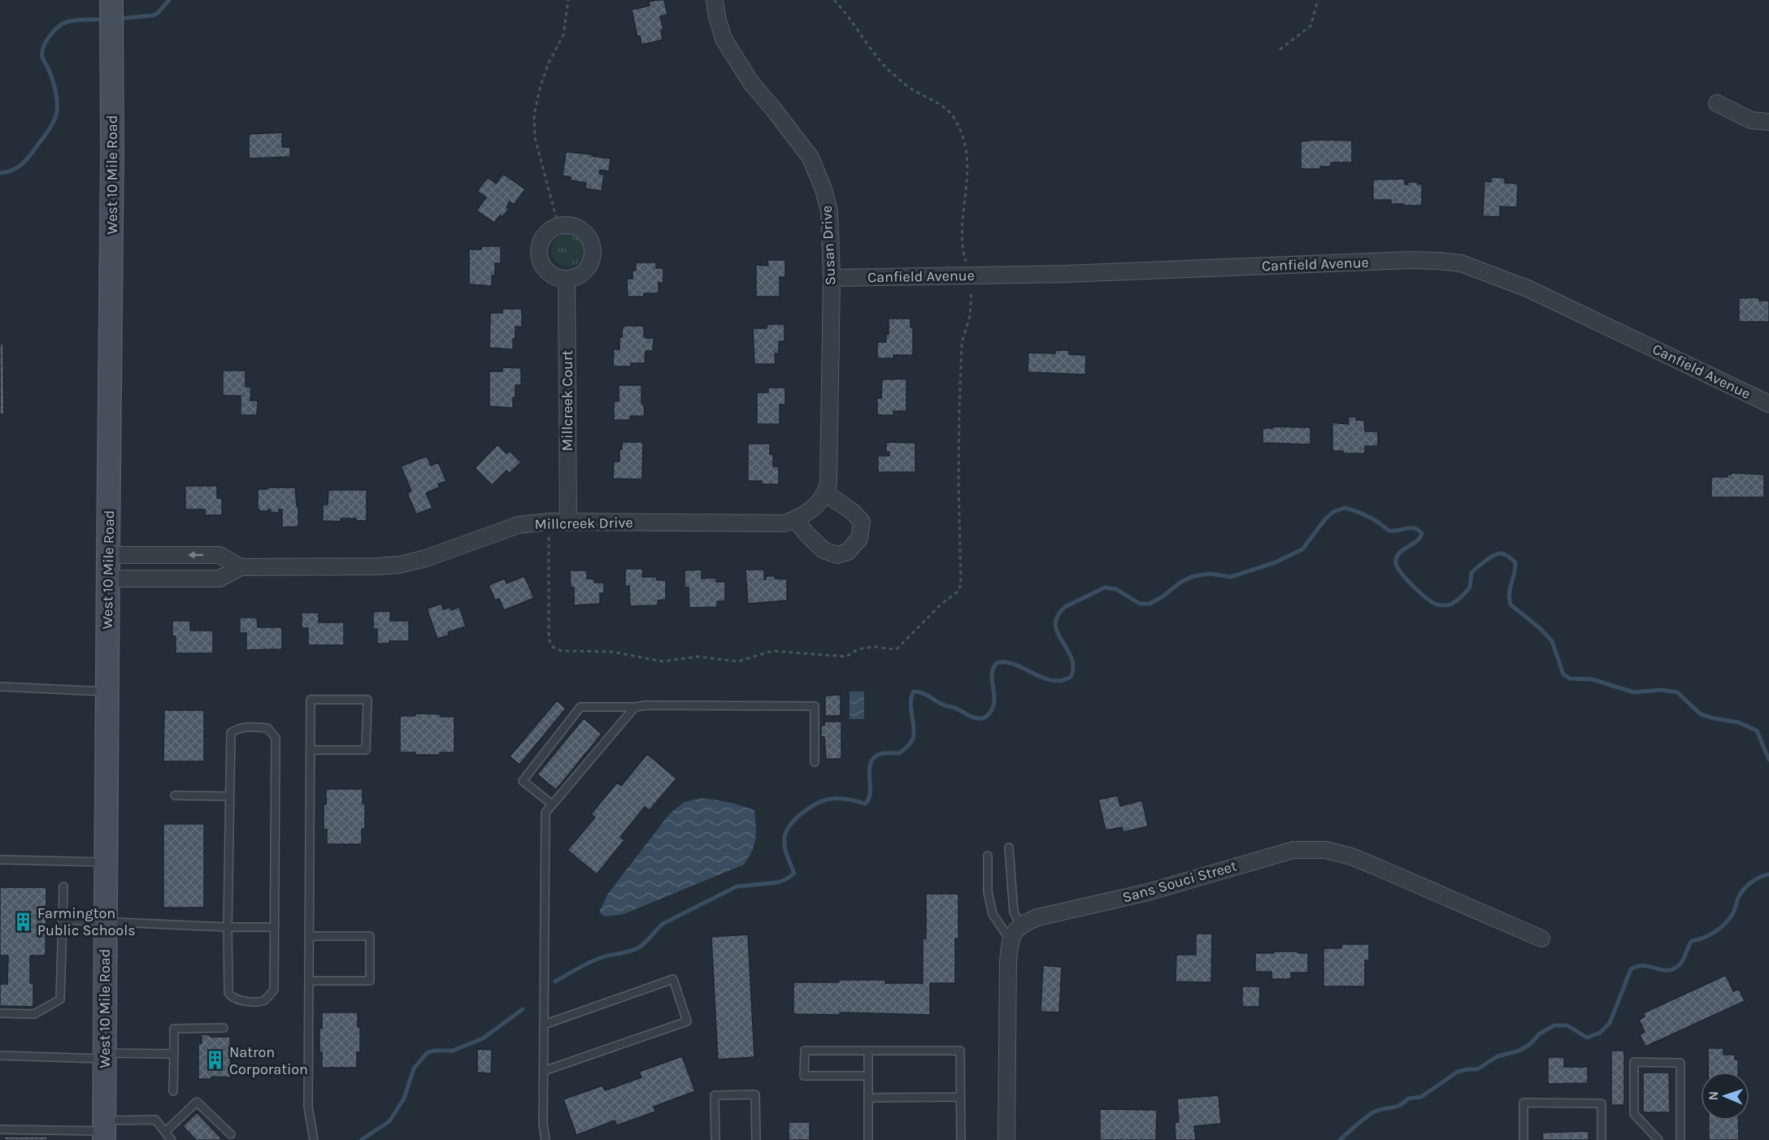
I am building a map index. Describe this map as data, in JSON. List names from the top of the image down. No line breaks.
{"streets":{"street":["West 10 Mile Road","Susan Drive","Canfield Avenue","Millcreek Court","Millcreek Drive","Sans Souci Street"]},"crossings":[["West 10 Mile Road","Millcreek Drive"],["Susan Drive","Canfield Avenue"],["Susan Drive","Millcreek Drive"],["Millcreek Court","Millcreek Drive"]],"places":{"building":["Farmington Public Schools","Natron Corporation"]},"north":"left"}
